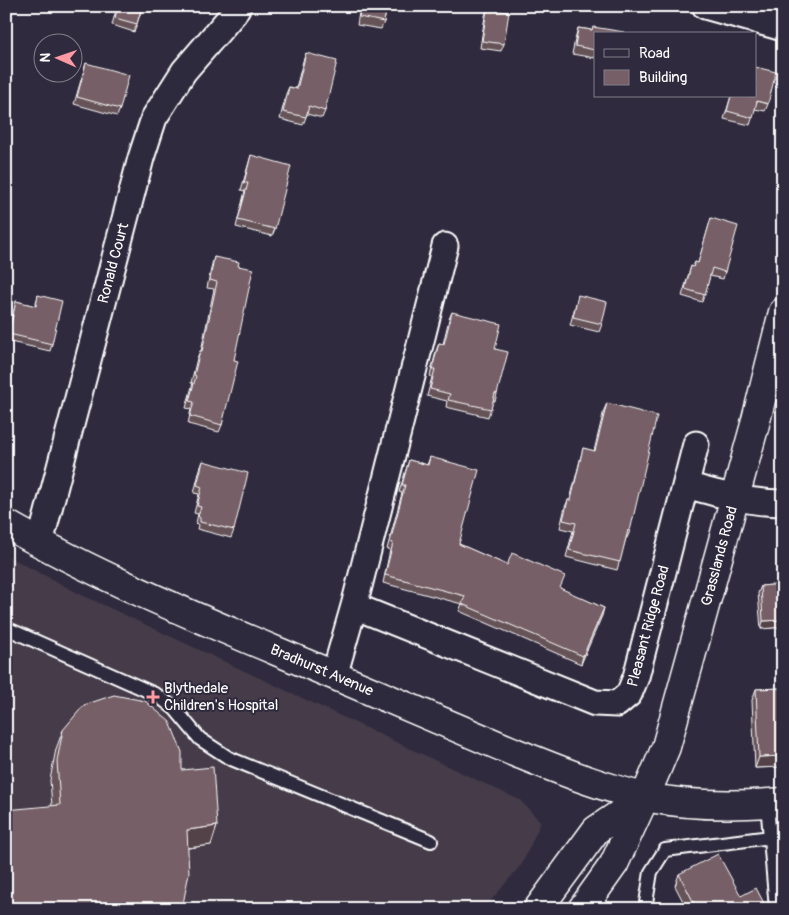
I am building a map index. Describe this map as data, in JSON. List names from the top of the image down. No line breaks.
{"streets":{"main road":["Grasslands Road","Bradhurst Avenue"],"street":["Ronald Court","Pleasant Ridge Road"]},"crossings":[["Ronald Court","Bradhurst Avenue"],["Grasslands Road","Bradhurst Avenue"]],"places":{"health":["Blythedale Children's Hospital"]},"legend":["Road","Building"],"north":"left"}
